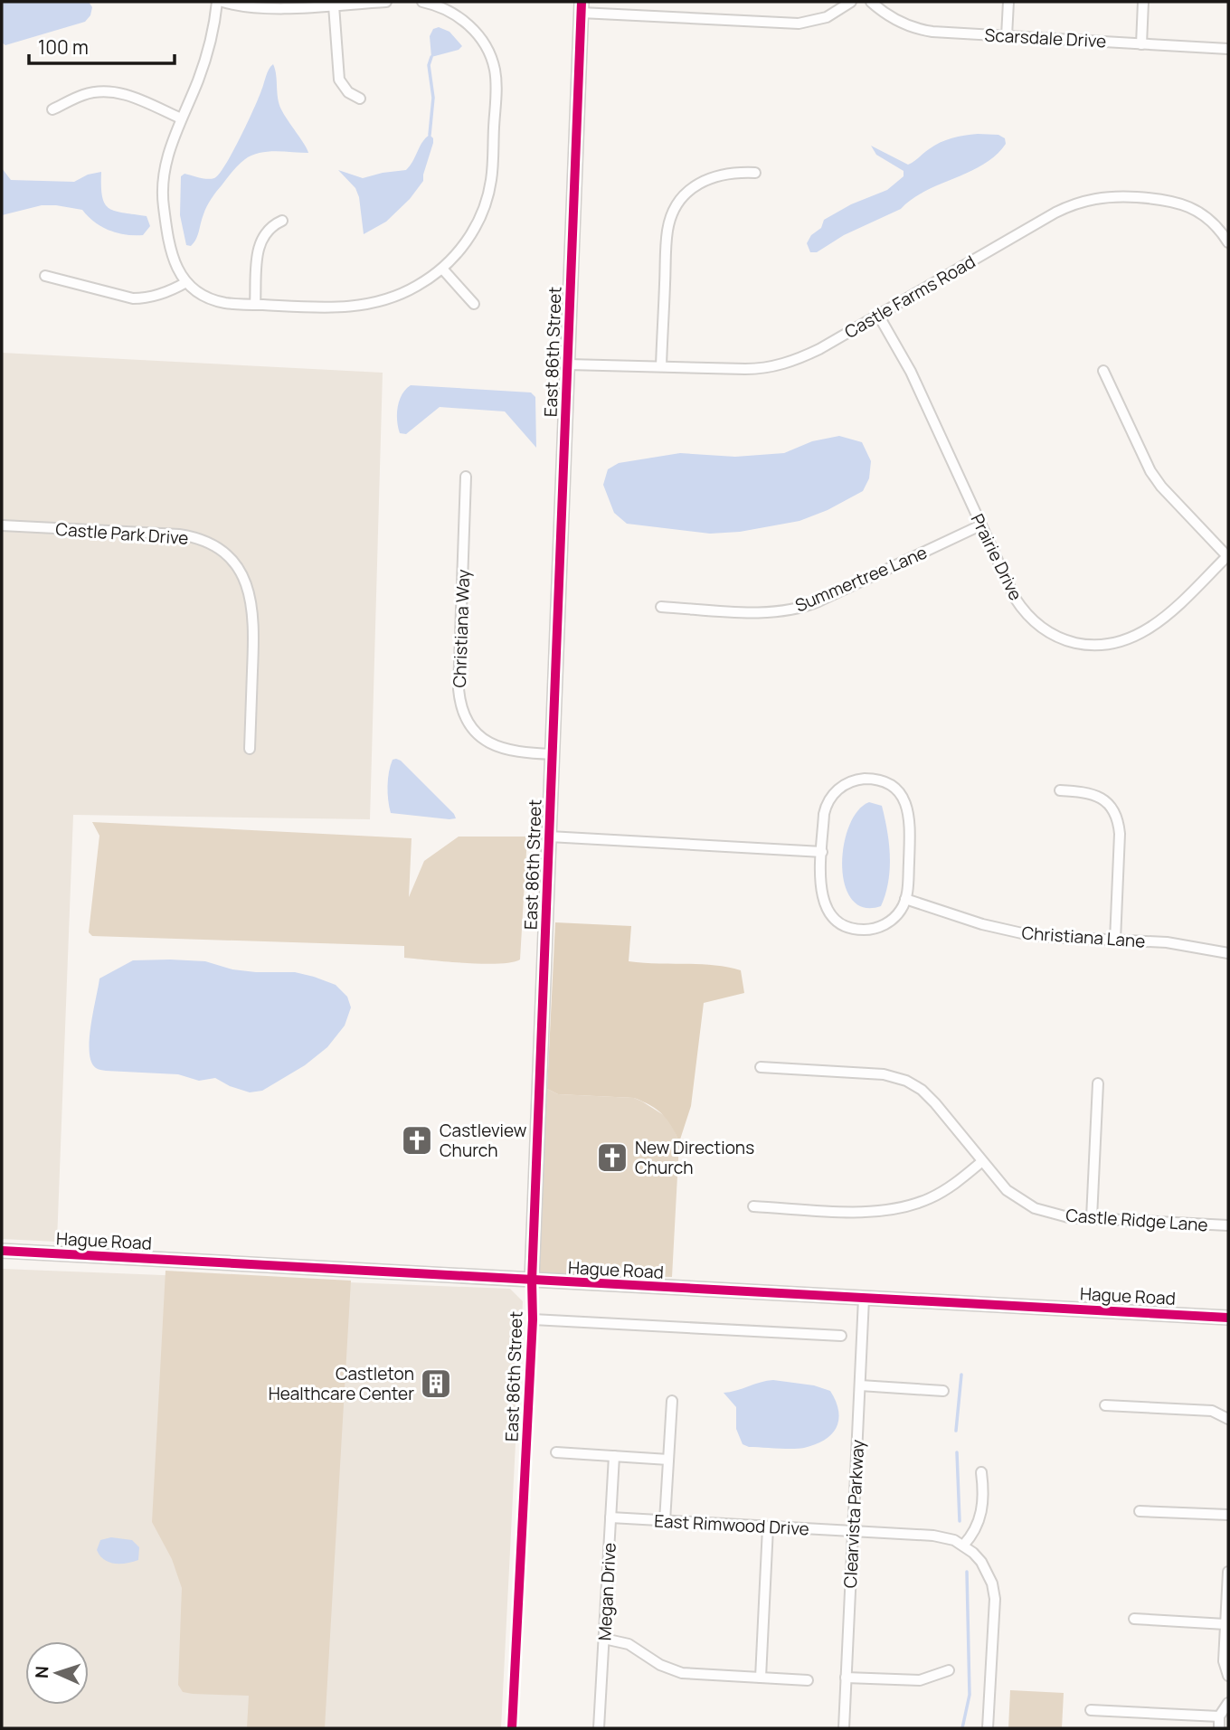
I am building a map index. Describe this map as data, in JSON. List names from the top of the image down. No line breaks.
{"streets":{"street":["Scarsdale Drive","Castle Farms Road","East 86th Street","Castle Park Drive","Prairie Drive","Summertree Lane","Christiana Way","Christiana Lane","Castle Ridge Lane","Hague Road","Clearvista Parkway","East Rimwood Drive","Megan Drive"]},"crossings":[["Castle Farms Road","East 86th Street"],["Castle Farms Road","Prairie Drive"],["East 86th Street","Christiana Way"],["East 86th Street","Hague Road"],["Prairie Drive","Summertree Lane"],["Hague Road","Clearvista Parkway"],["Clearvista Parkway","East Rimwood Drive"],["East Rimwood Drive","Megan Drive"]],"places":{"church":["Castleview Church","New Directions Church"],"building":["Castleton Healthcare Center"]},"scale_bar":"100 m","north":"left"}
